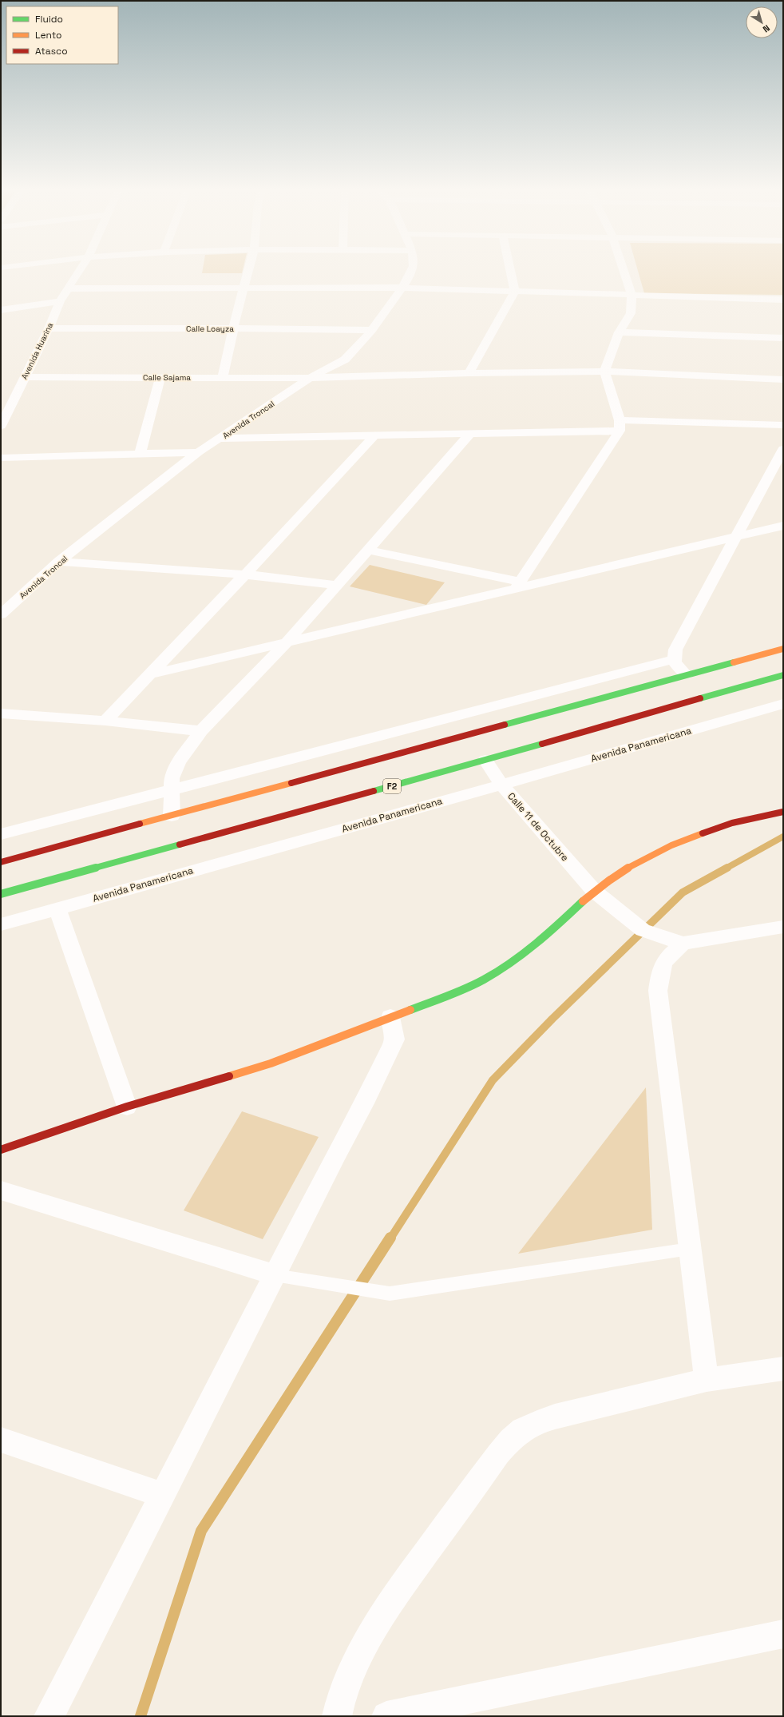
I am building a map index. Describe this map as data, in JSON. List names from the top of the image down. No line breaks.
{"streets":{"main road":["F2"],"street":["Calle Loayza","Avenida Huarina","Calle Sajama","Avenida Troncal","Avenida Panamericana","Calle 11 de Octubre"]},"crossings":[["Calle Loayza","Avenida Huarina"],["Calle Loayza","Avenida Troncal"],["Avenida Huarina","Calle Sajama"],["Calle Sajama","Avenida Troncal"],["Avenida Panamericana","Calle 11 de Octubre"],["F2","Calle 11 de Octubre"]],"legend":["Fluido","Lento","Atasco"],"north":"bottom right"}
